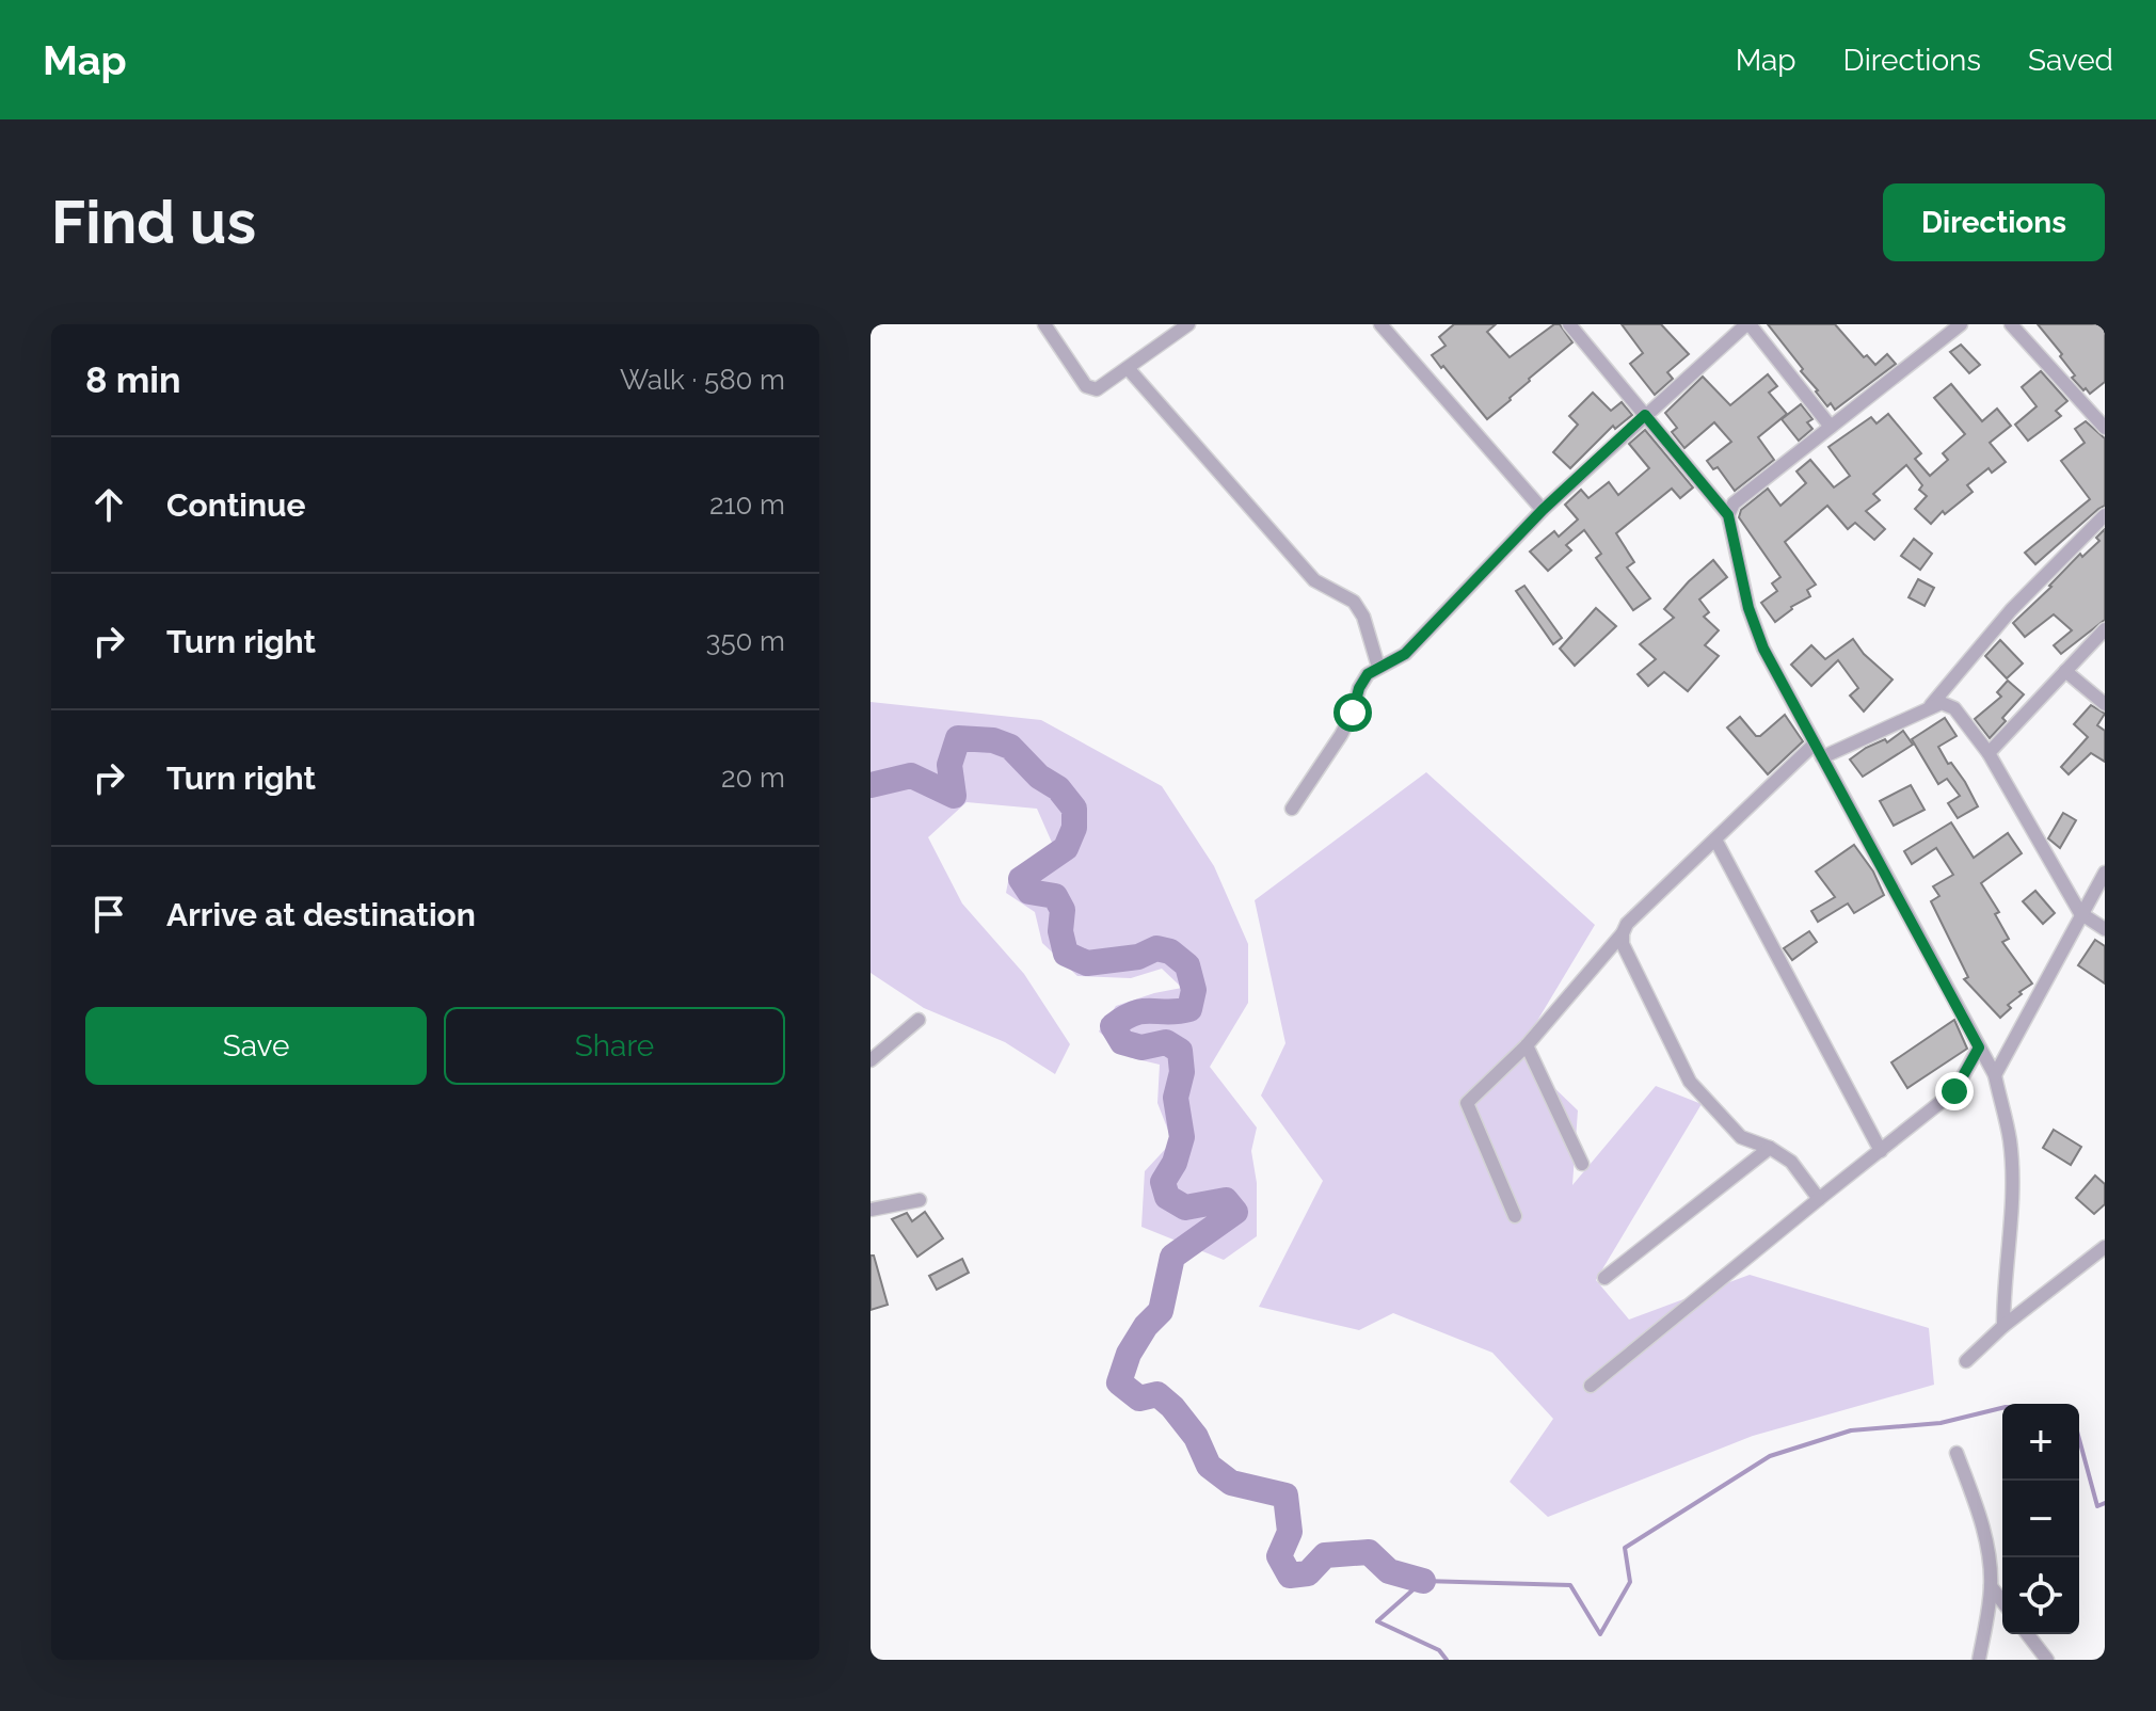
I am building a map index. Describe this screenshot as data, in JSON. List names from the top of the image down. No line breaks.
{"page":{"header":"Map","nav":["Map","Directions","Saved"],"buttons":["Directions",["Save","Share"]],"title":"Find us","heading":["8 min","Walk · 580 m"],"list":[["Continue","210 m"],["Turn right","350 m"],["Turn right","20 m"],"Arrive at destination"],"map_buttons":["+","−"]}}
